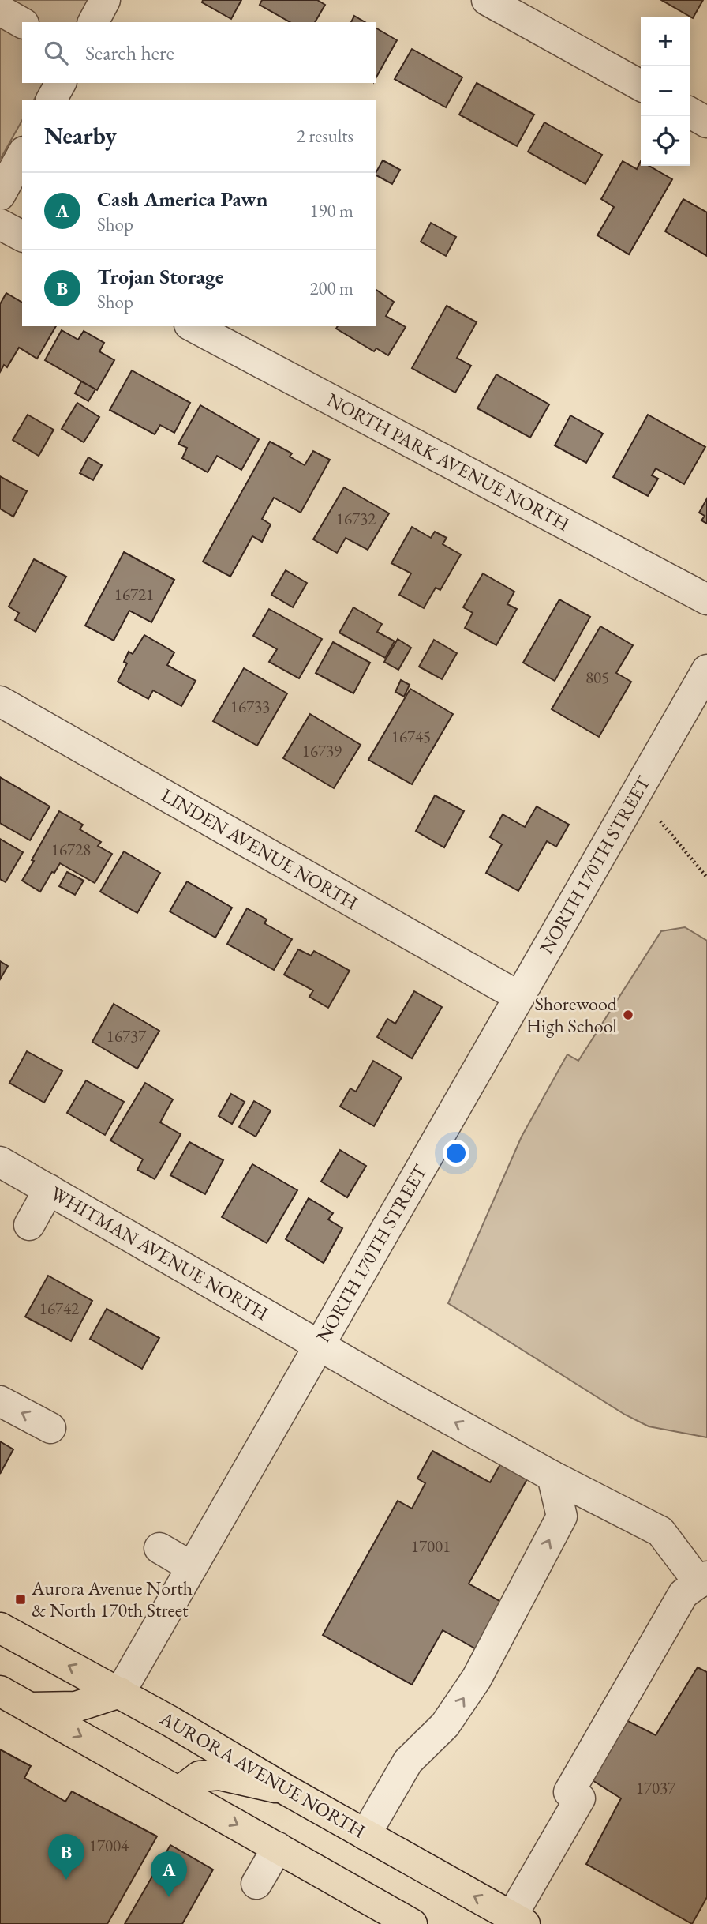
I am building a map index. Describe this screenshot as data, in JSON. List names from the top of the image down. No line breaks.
{"streets":{"main road":["AURORA AVENUE NORTH"],"street":["NORTH PARK AVENUE NORTH","LINDEN AVENUE NORTH","NORTH 170TH STREET","WHITMAN AVENUE NORTH"]},"crossings":[["LINDEN AVENUE NORTH","NORTH 170TH STREET"],["NORTH 170TH STREET","WHITMAN AVENUE NORTH"],["NORTH 170TH STREET","AURORA AVENUE NORTH"]],"places":{"other":["Shorewood High School"],"transit":["Aurora Avenue North & North 170th Street"]},"house_numbers":["16732","16721","805","16733","16745","16739","16728","16737","16742","17001","17037","17004"],"page":{"map_buttons":["+","−"],"search":"Search here","heading":["Nearby","2 results"],"list":[{"mark":"A","name":"Cash America Pawn","note":"Shop","value":"190 m"},{"mark":"B","name":"Trojan Storage","note":"Shop","value":"200 m"}],"pins":["B","A"]}}
